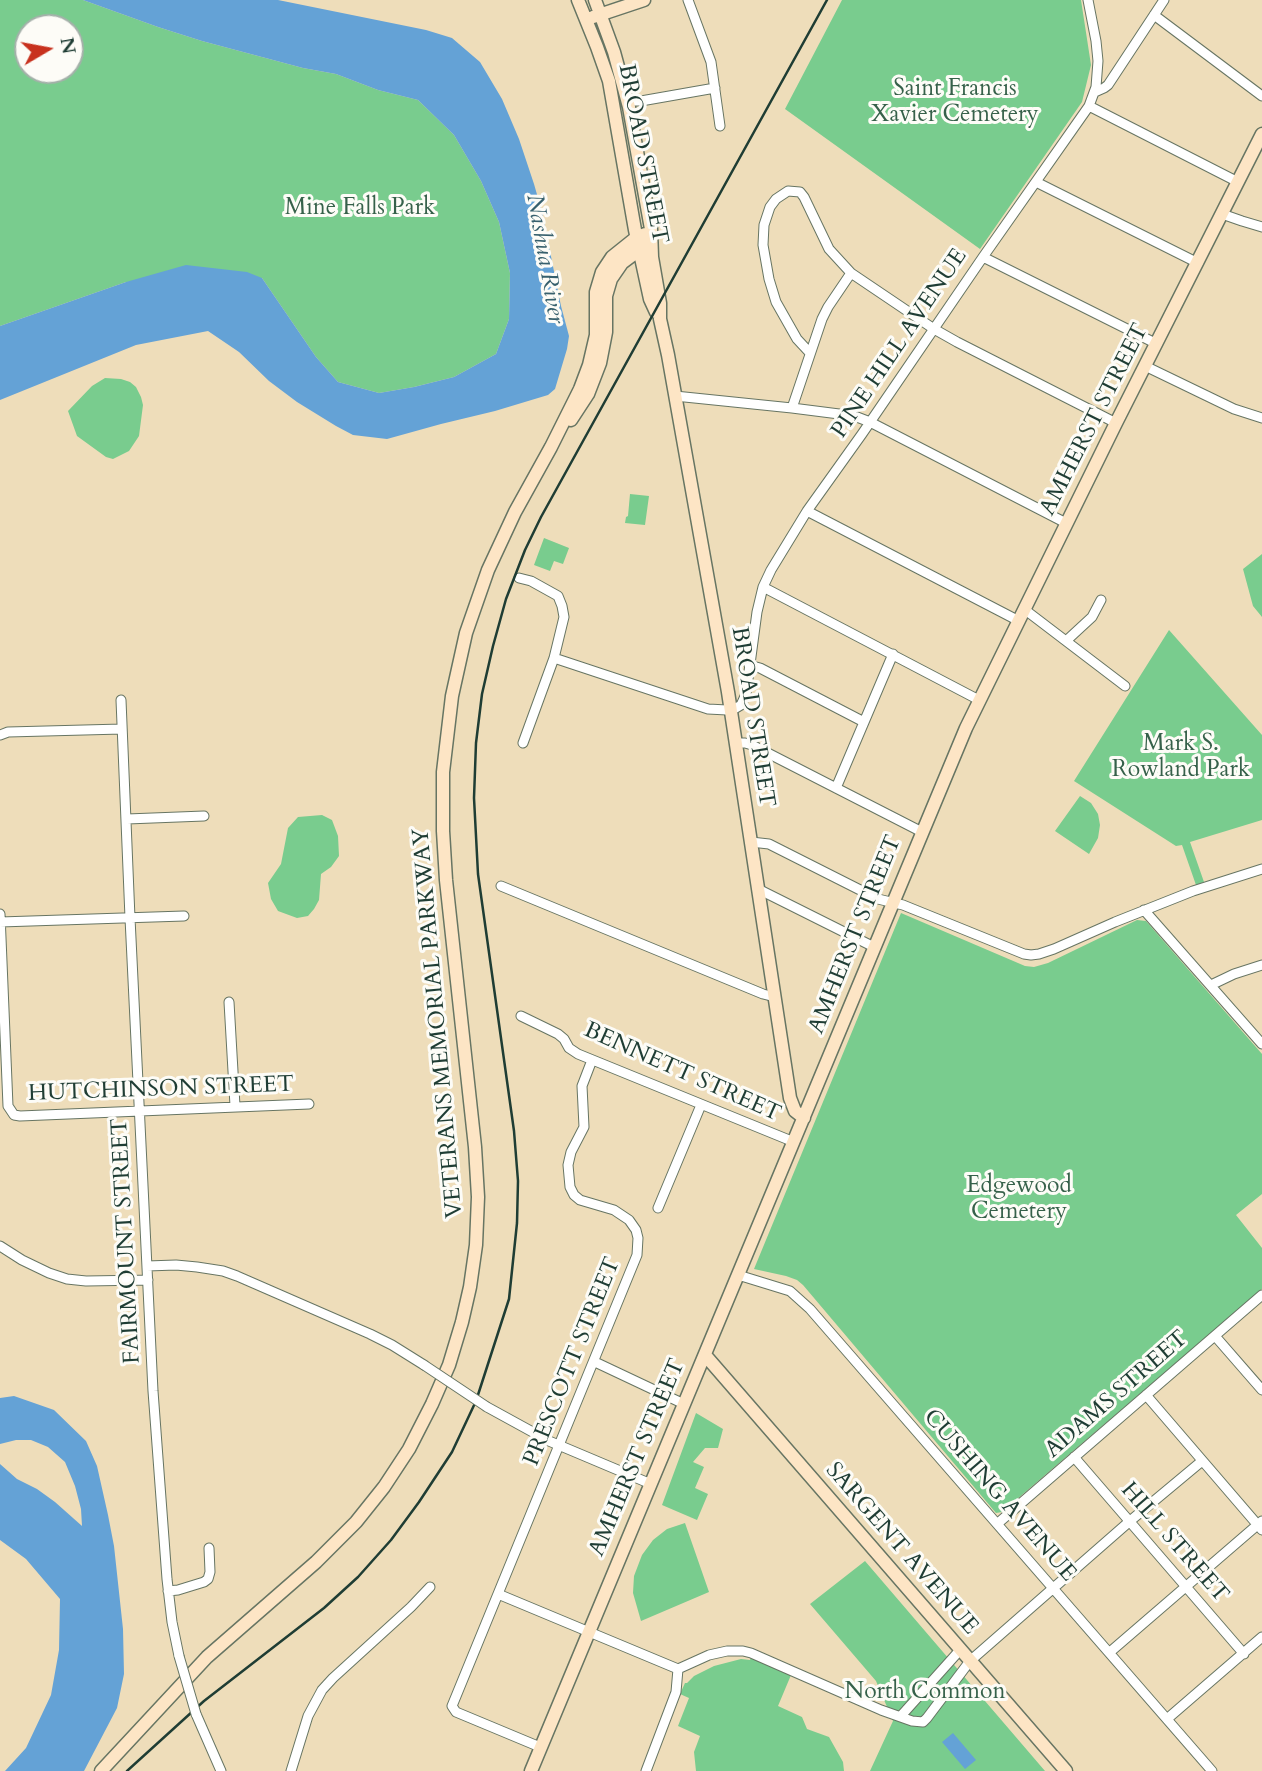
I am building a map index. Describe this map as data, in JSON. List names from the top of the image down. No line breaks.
{"streets":{"main road":["BROAD STREET","AMHERST STREET","VETERANS MEMORIAL PARKWAY","SARGENT AVENUE"],"street":["PINE HILL AVENUE","BENNETT STREET","HUTCHINSON STREET","FAIRMOUNT STREET","PRESCOTT STREET","ADAMS STREET","CUSHING AVENUE","HILL STREET"]},"crossings":[["BROAD STREET","PINE HILL AVENUE"],["BROAD STREET","AMHERST STREET"],["BROAD STREET","VETERANS MEMORIAL PARKWAY"],["AMHERST STREET","BENNETT STREET"],["AMHERST STREET","PRESCOTT STREET"],["AMHERST STREET","CUSHING AVENUE"],["AMHERST STREET","SARGENT AVENUE"],["BENNETT STREET","PRESCOTT STREET"],["HUTCHINSON STREET","FAIRMOUNT STREET"],["ADAMS STREET","CUSHING AVENUE"],["ADAMS STREET","HILL STREET"]],"water":["Nashua River"],"parks":["Saint Francis Xavier Cemetery","Mine Falls Park","Mark S. Rowland Park","Edgewood Cemetery","North Common"],"north":"right"}
